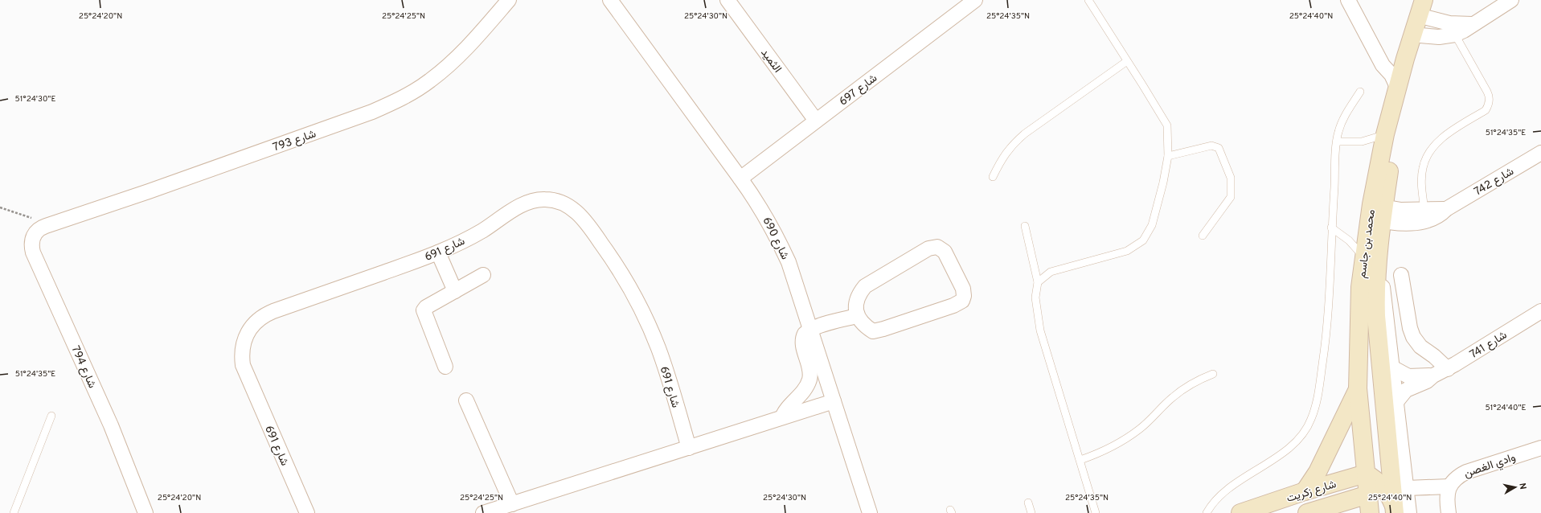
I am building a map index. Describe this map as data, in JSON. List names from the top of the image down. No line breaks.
{"streets":{"street":["الثميد","شارع 697","شارع 793","شارع 742","شارع 690","محمد بن جاسم","شارع 691","شارع 741","شارع 794","وادي الغصن","شارع زكريت"]},"crossings":[["الثميد","شارع 697"],["شارع 697","شارع 690"],["شارع 793","شارع 794"],["شارع 742","محمد بن جاسم"],["محمد بن جاسم","شارع زكريت"]],"north":"right","coordinates":["25°24'20\"N","25°24'25\"N","25°24'30\"N","25°24'35\"N","25°24'40\"N","51°24'30\"E","51°24'35\"E","51°24'40\"E"]}
